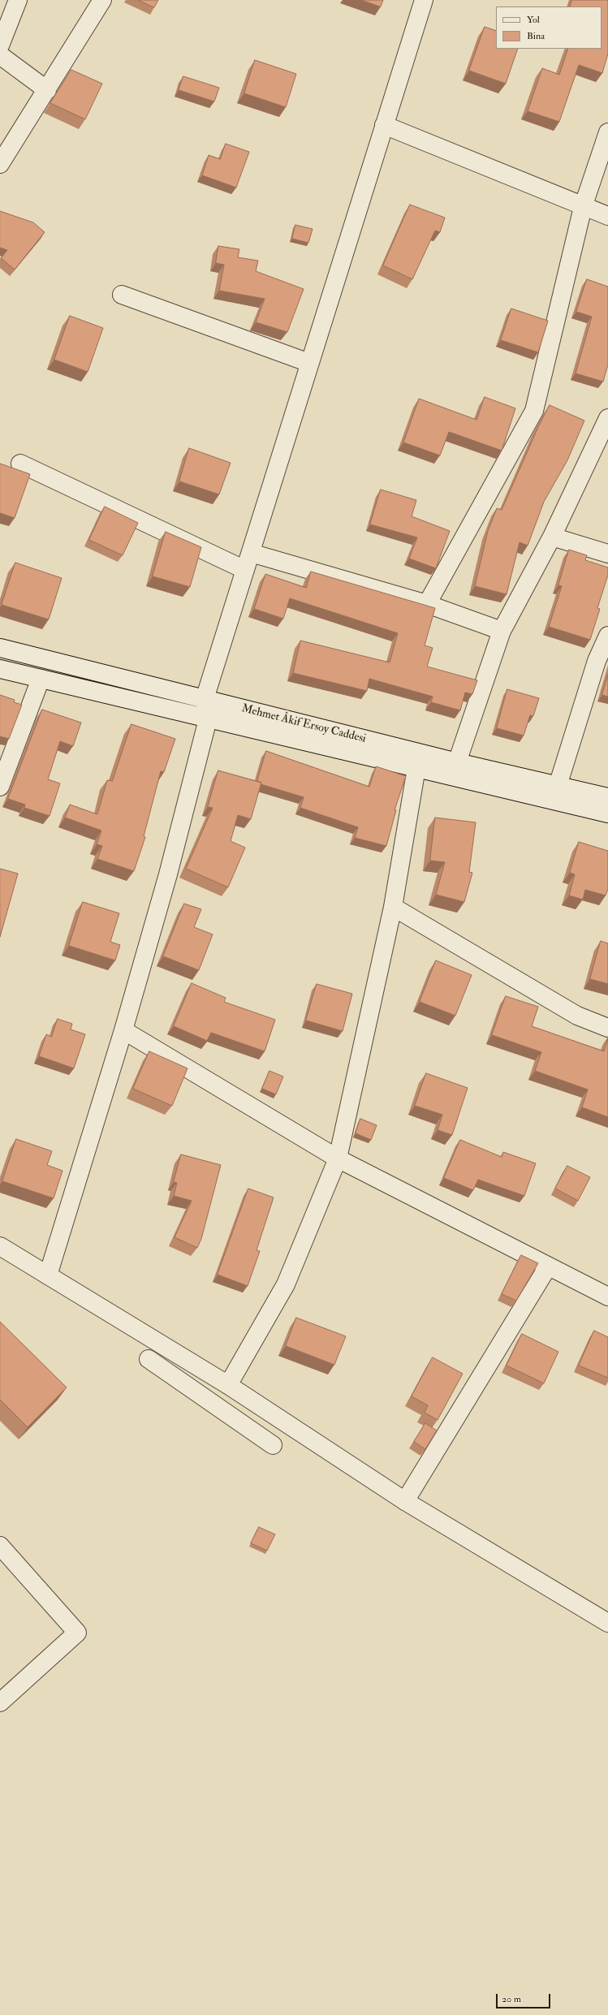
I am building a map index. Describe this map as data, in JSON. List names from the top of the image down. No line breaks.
{"streets":{"street":["Mehmet Âkif Ersoy Caddesi"]},"legend":["Yol","Bina"],"scale_bar":"20 m"}
